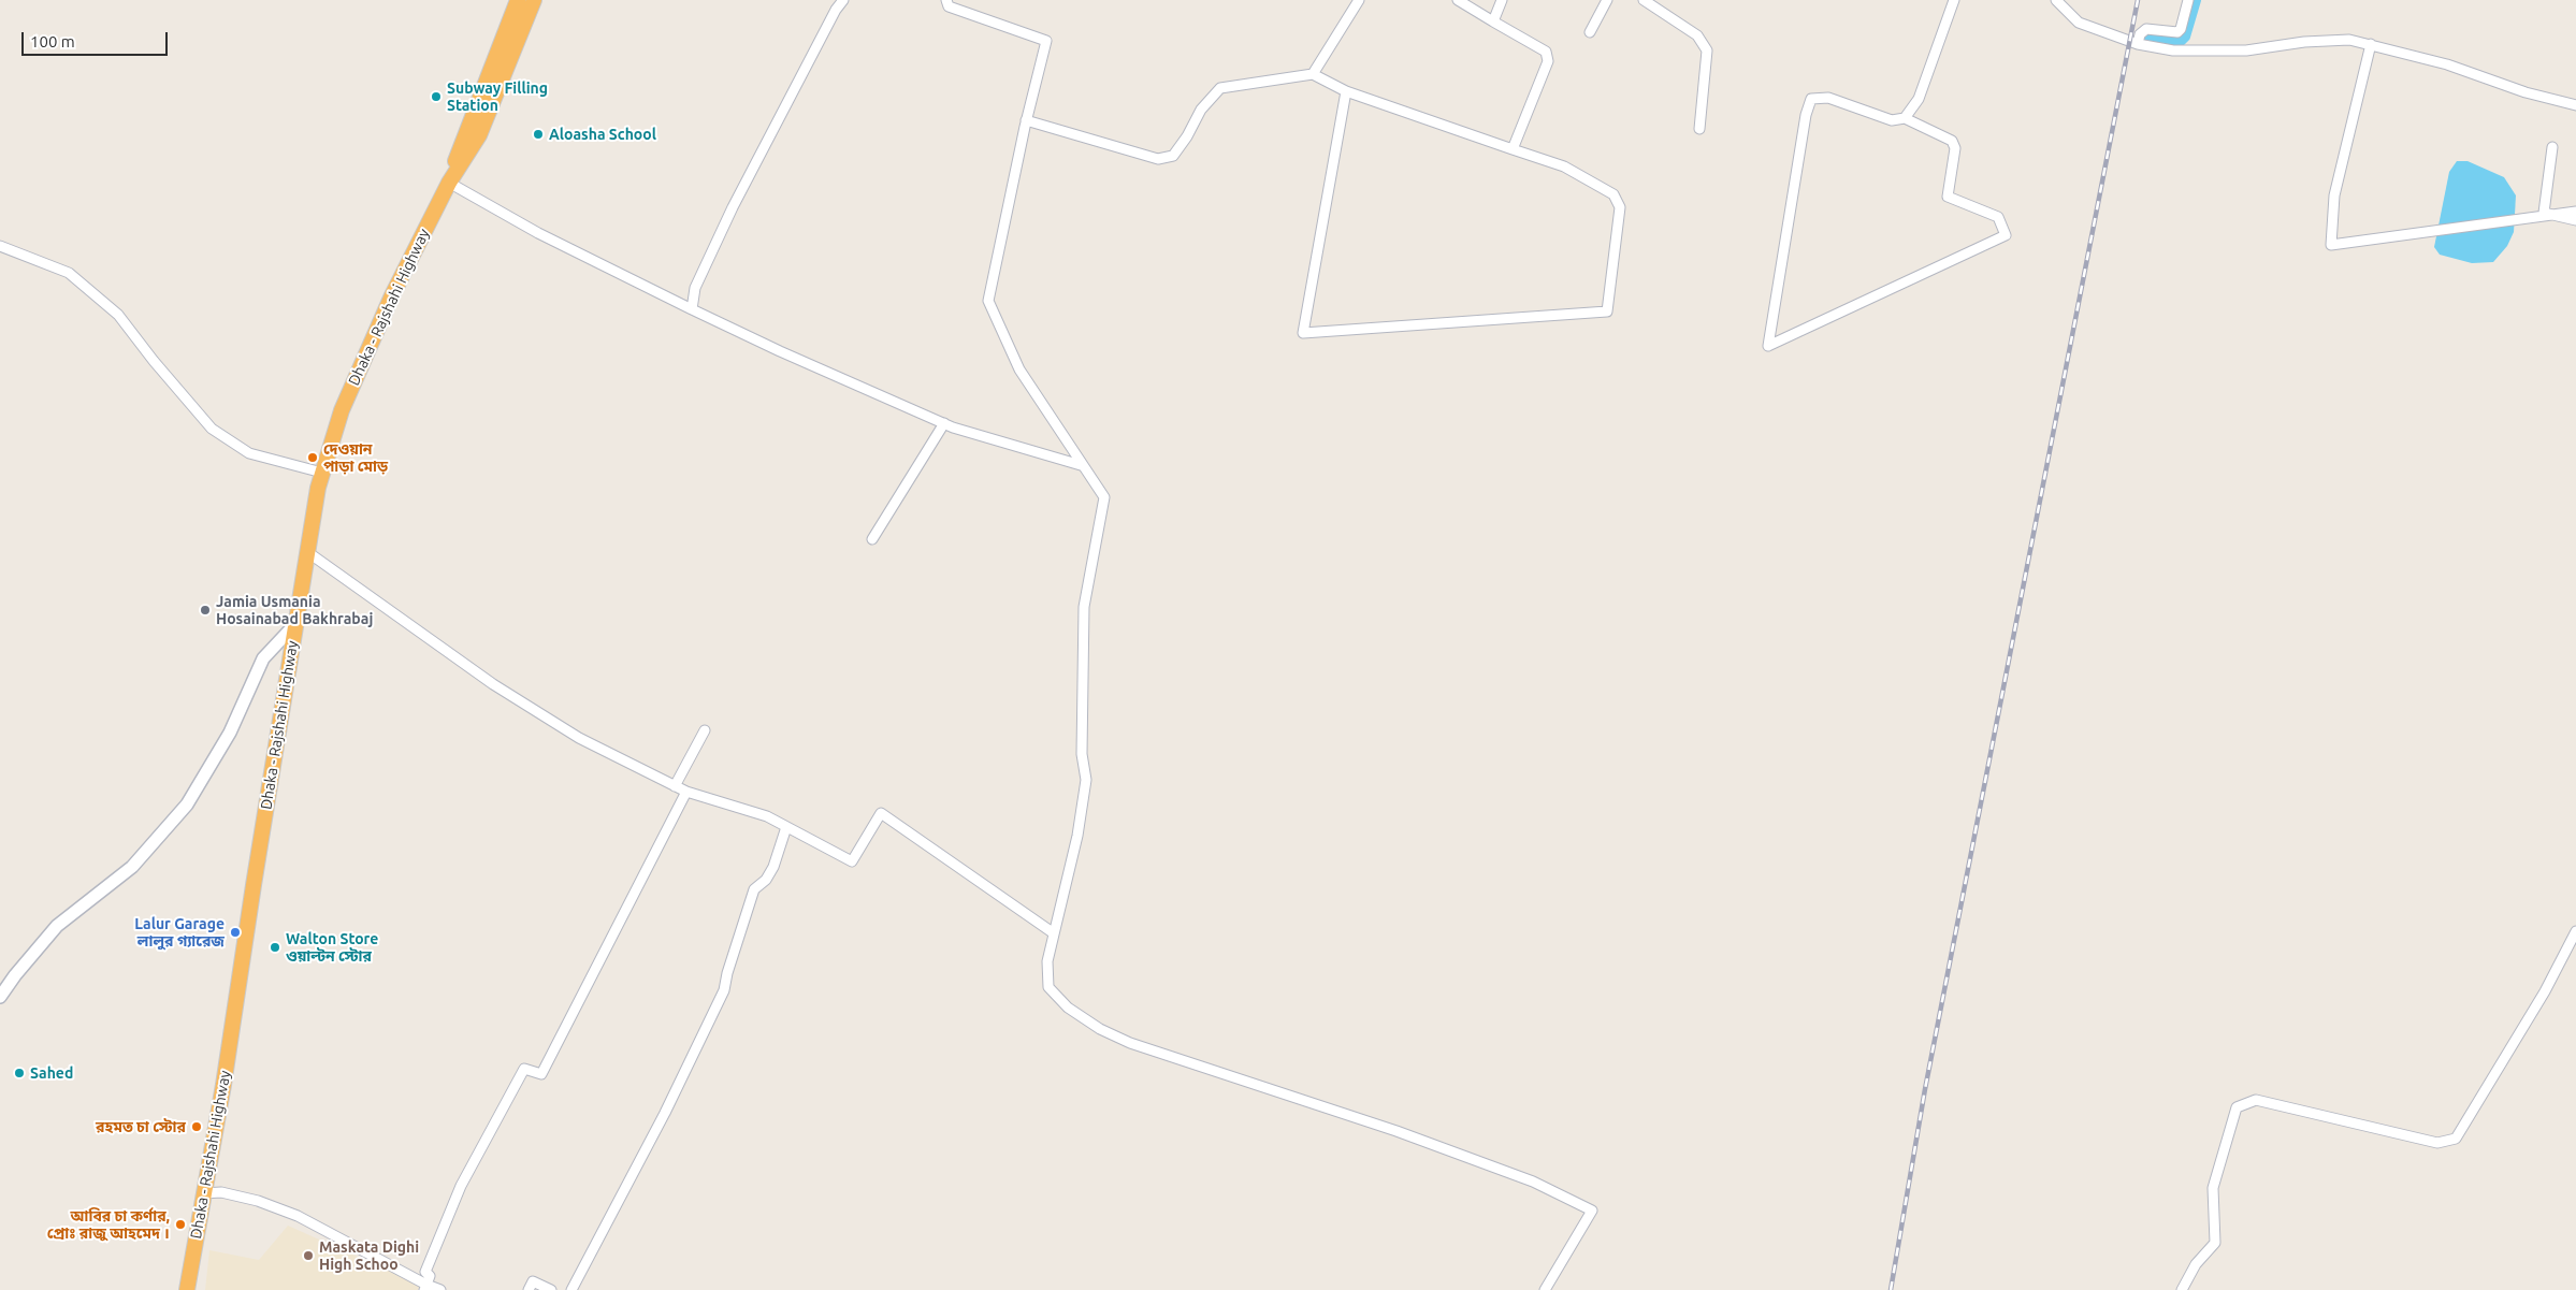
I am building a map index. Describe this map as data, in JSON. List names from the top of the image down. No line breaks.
{"streets":{"highway":["Dhaka - Rajshahi Highway"]},"places":["Subway Filling Station","Aloasha School","দেওয়ান পাড়া মোড়","Jamia Usmania Hosainabad Bakhrabaj","Lalur Garage লালুর গ্যারেজ","Walton Store ওয়াল্টন স্টোর","Sahed","রহমত চা স্টোর","আবির চা কর্ণার, প্রোঃ রাজু আহমেদ ।","Maskata Dighi High Schoo"],"scale_bar":"100 m"}
